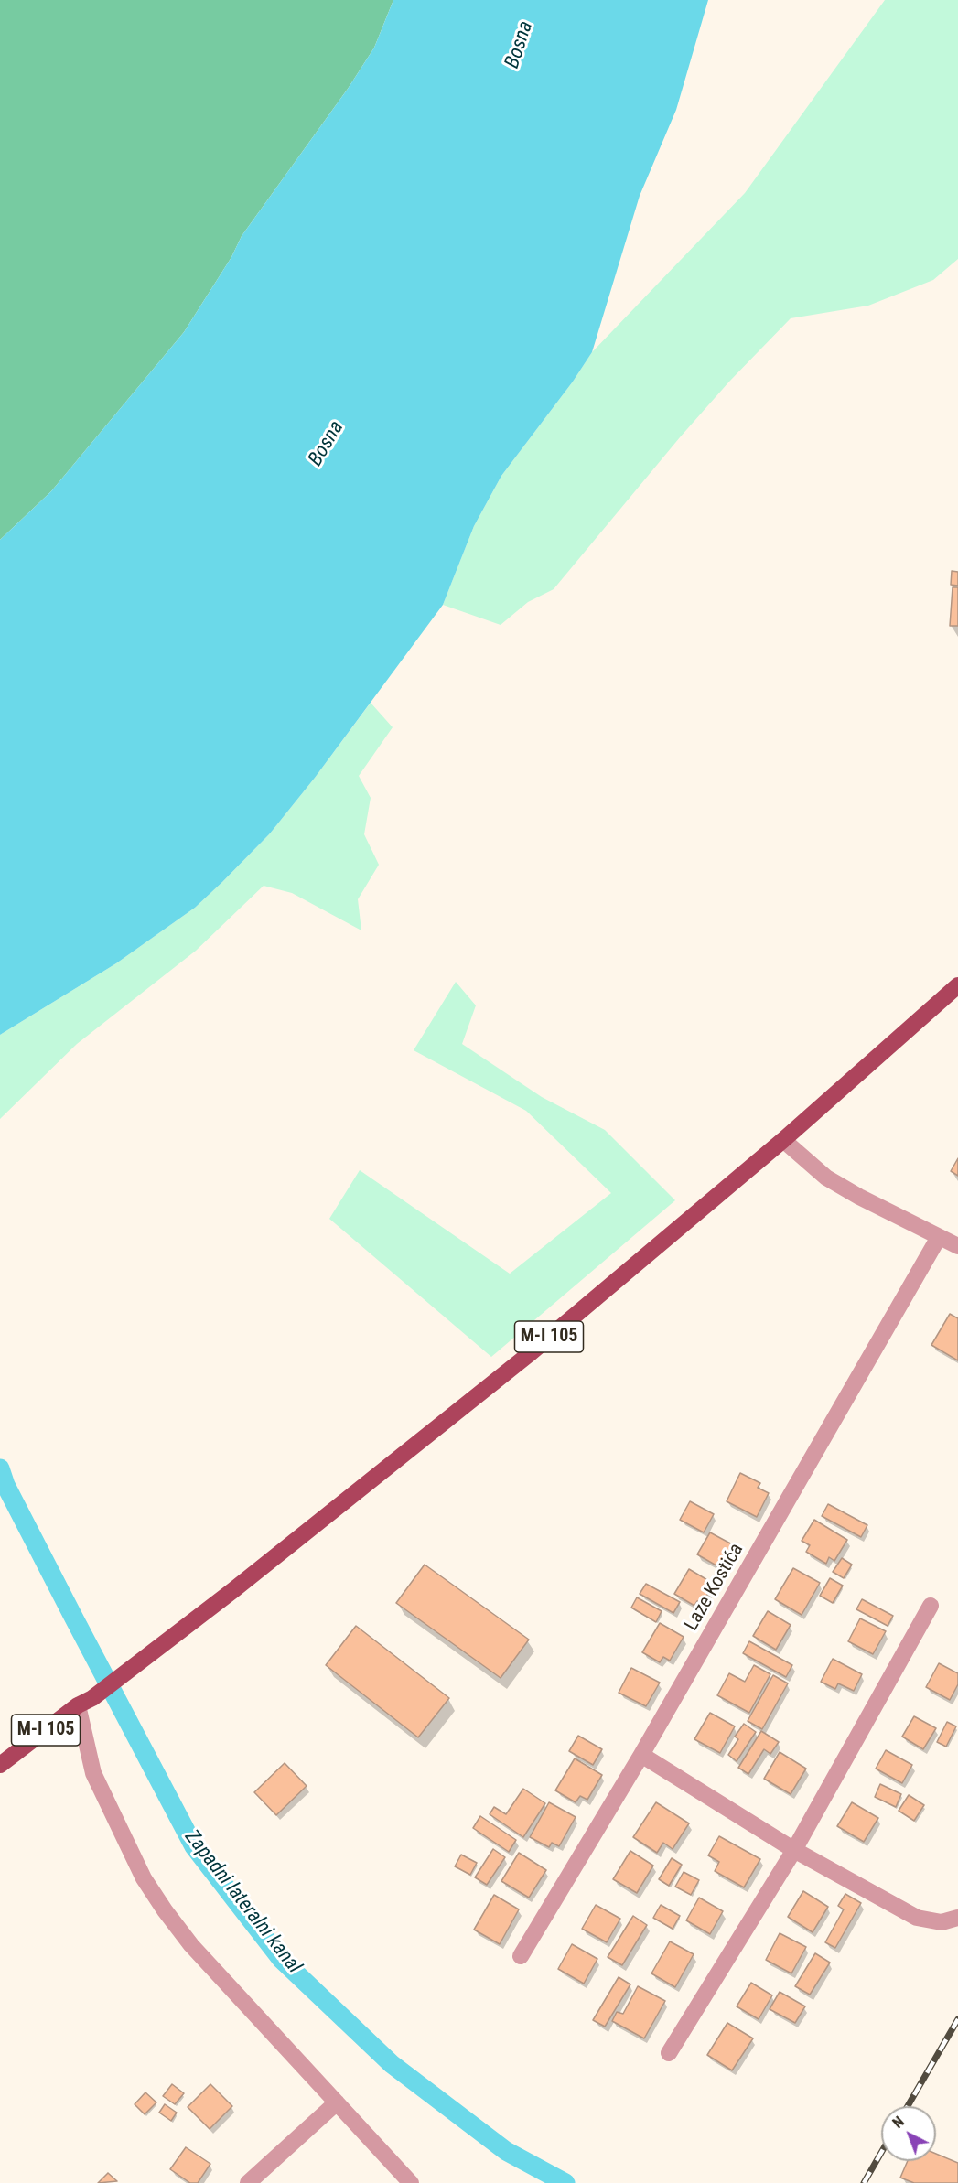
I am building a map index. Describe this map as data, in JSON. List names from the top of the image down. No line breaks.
{"streets":{"main road":["M-I 105"],"street":["Laze Kostića"]},"water":["Bosna","Zapadni lateralni kanal"],"north":"top left"}
